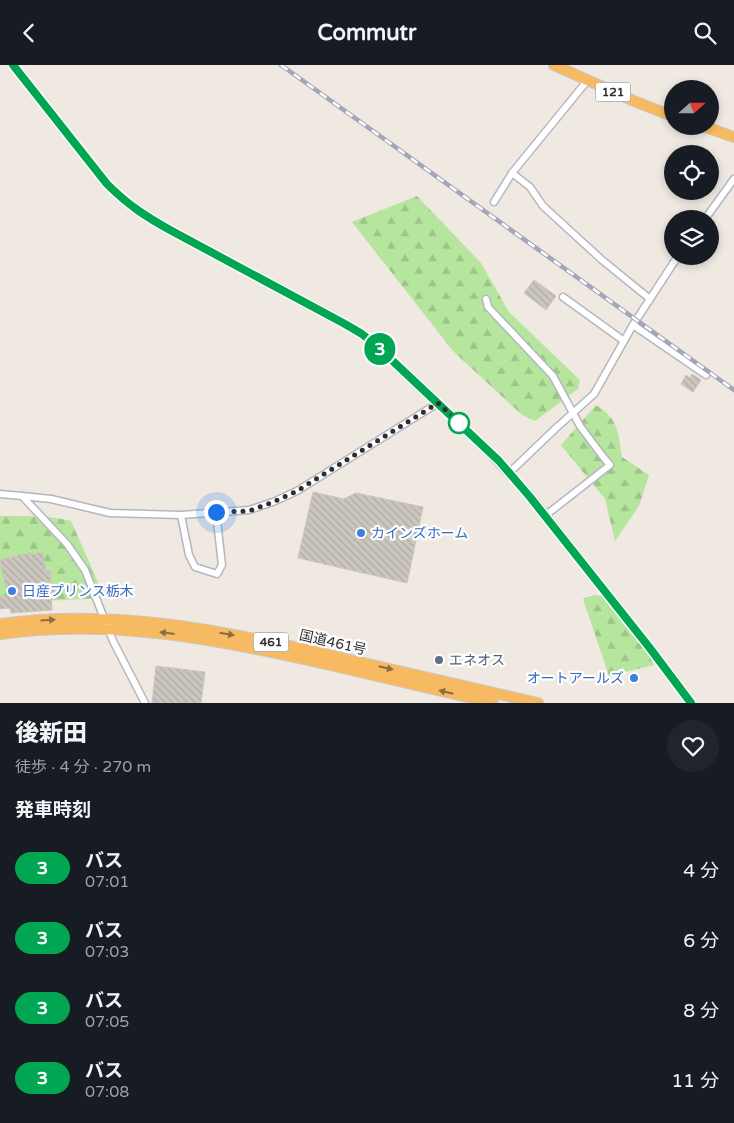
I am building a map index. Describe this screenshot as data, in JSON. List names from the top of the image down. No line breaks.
{"streets":{"highway":["121","461","国道461号"]},"places":["カインズホーム","日産プリンス栃木","エネオス","オートアールズ"],"lines":["bus line 3"],"north":"right","page":{"header":"Commutr","on_map":"3","heading":[["後新田","徒歩 · 4 分 · 270 m"],"発車時刻"],"list":[{"mark":"3","name":"バス","note":"07:01","value":"4 分"},{"mark":"3","name":"バス","note":"07:03","value":"6 分"},{"mark":"3","name":"バス","note":"07:05","value":"8 分"},{"mark":"3","name":"バス","note":"07:08","value":"11 分"}]}}
